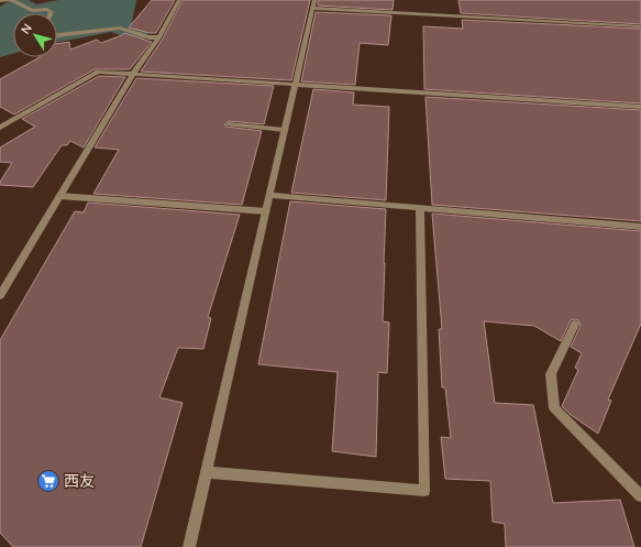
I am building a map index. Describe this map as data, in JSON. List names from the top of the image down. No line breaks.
{"places":{"supermarket":["西友"]},"north":"top left"}
